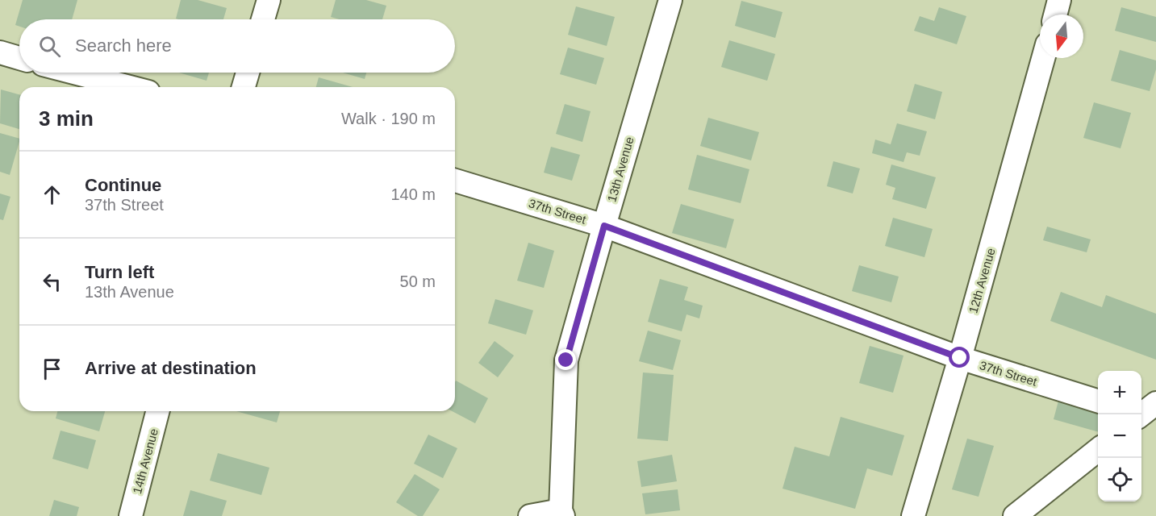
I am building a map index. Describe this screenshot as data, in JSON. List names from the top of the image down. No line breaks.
{"streets":{"street":["13th Avenue","37th Street","12th Avenue","14th Avenue"]},"crossings":[["13th Avenue","37th Street"],["37th Street","12th Avenue"]],"north":"bottom","page":{"search":"Search here","heading":["3 min","Walk · 190 m"],"list":[["Continue","37th Street","140 m"],["Turn left","13th Avenue","50 m"],"Arrive at destination"],"map_buttons":["+","−"]}}
